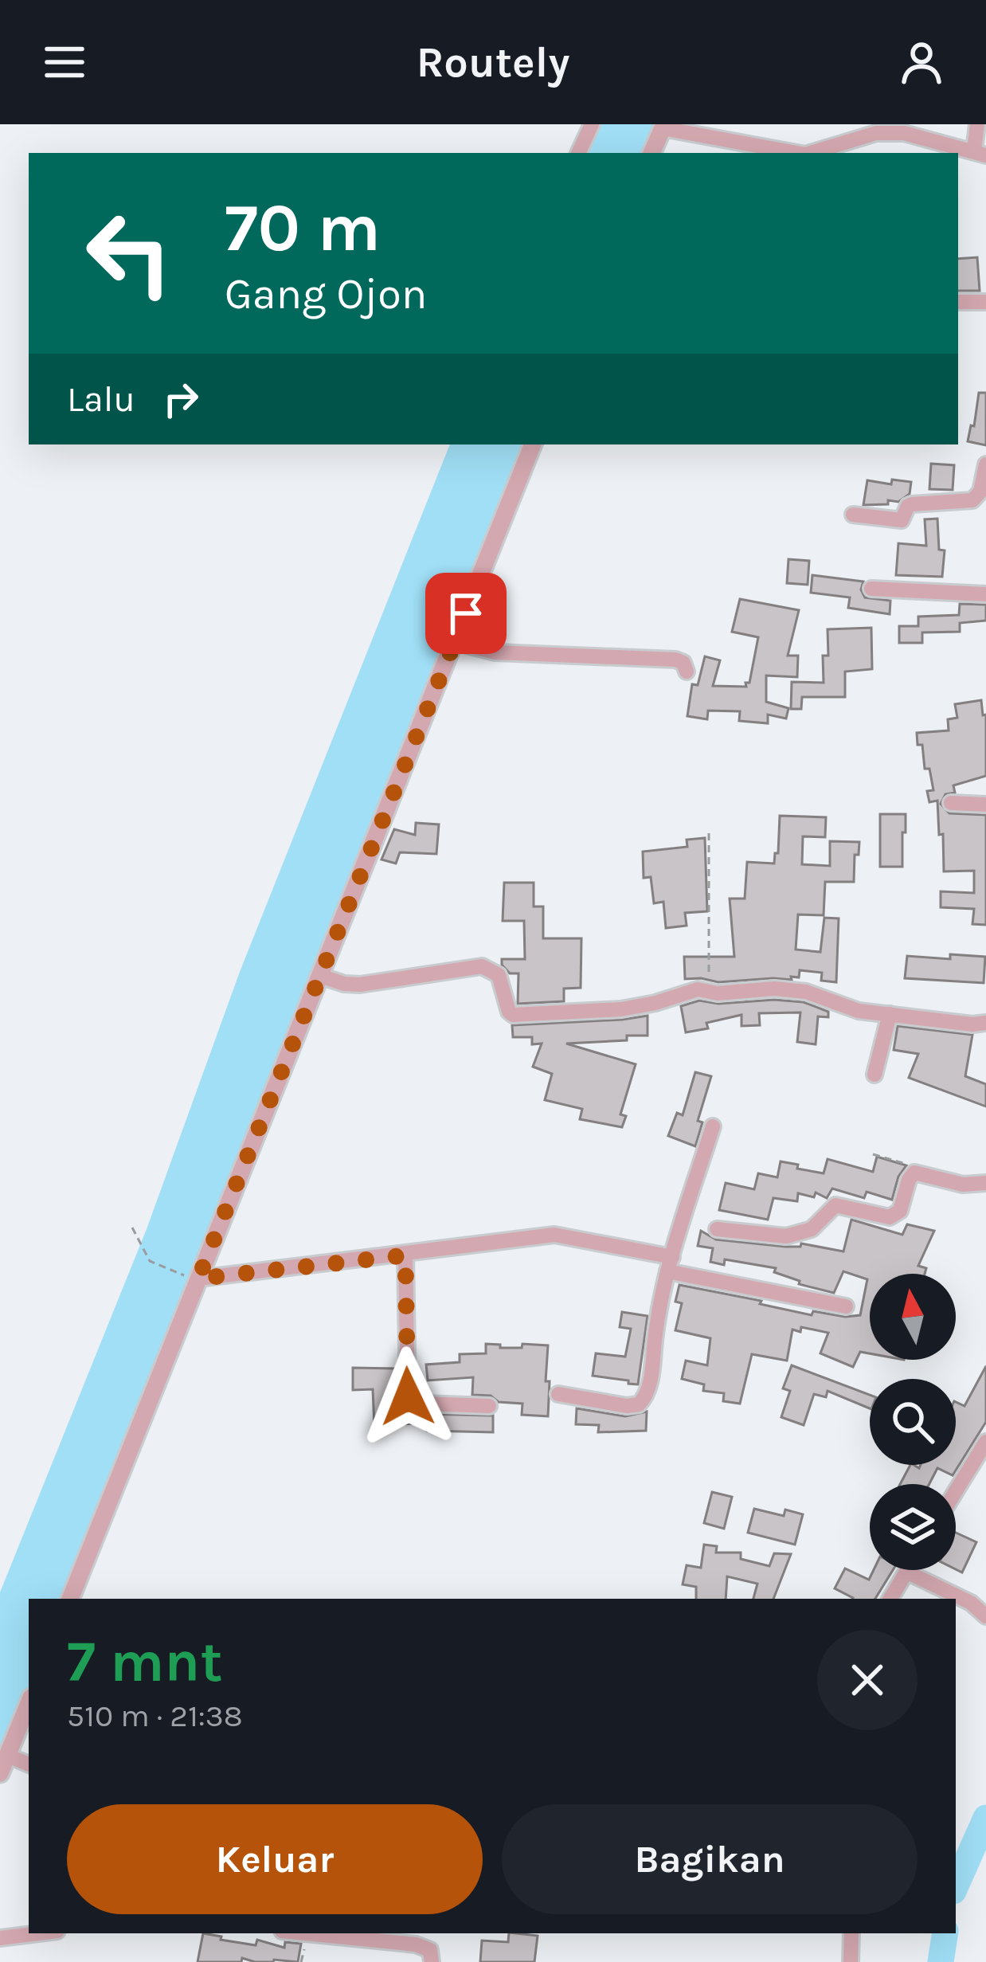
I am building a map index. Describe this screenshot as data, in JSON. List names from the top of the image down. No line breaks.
{"north":"top","page":{"header":"Routely","turn":["70 m","Gang Ojon"],"then":"Lalu","heading":["7 mnt","510 m · 21:38"],"buttons":["Keluar","Bagikan"]}}
